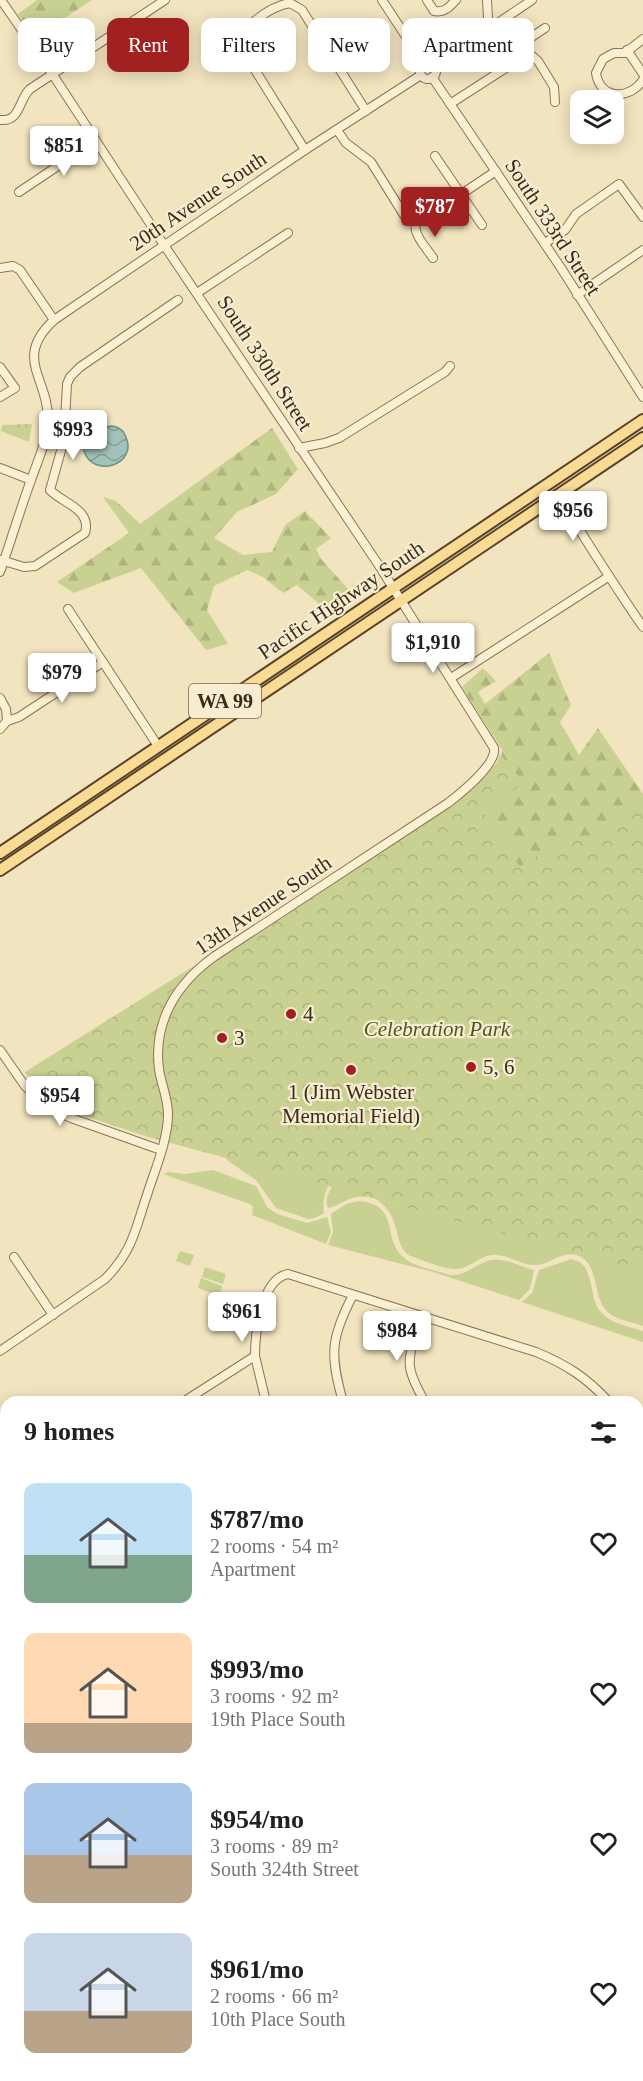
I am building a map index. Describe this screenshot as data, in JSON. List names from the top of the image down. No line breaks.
{"streets":{"main road":["Pacific Highway South","WA 99"],"street":["20th Avenue South","South 333rd Street","South 330th Street","13th Avenue South"]},"crossings":[["20th Avenue South","South 330th Street"],["South 330th Street","Pacific Highway South"],["South 330th Street","13th Avenue South"]],"parks":["Celebration Park"],"places":["4","3","5, 6","1 (Jim Webster Memorial Field)"],"page":{"chip":["Buy","Rent","Filters","New","Apartment"],"price":["$851","$787","$993","$956","$1,910","$979","$954","$961","$984"],"heading":"9 homes","list":[{"name":"$787/mo","note":"2 rooms · 54 m² · Apartment"},{"name":"$993/mo","note":"3 rooms · 92 m² · 19th Place South"},{"name":"$954/mo","note":"3 rooms · 89 m² · South 324th Street"},{"name":"$961/mo","note":"2 rooms · 66 m² · 10th Place South"}]}}
